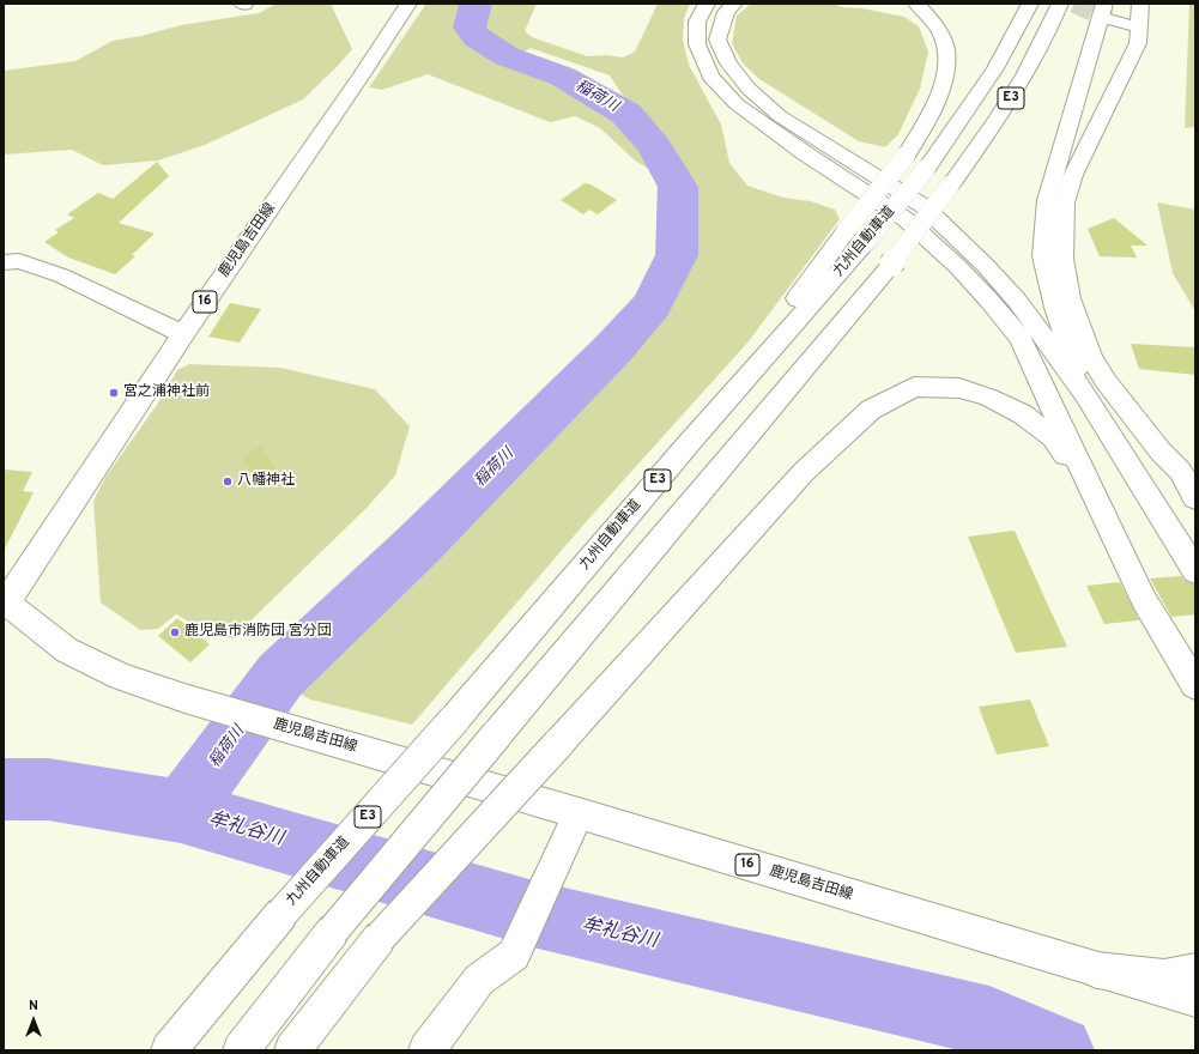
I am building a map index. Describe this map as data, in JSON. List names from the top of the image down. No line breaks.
{"streets":{"main road":["E3","鹿児島吉田線","九州自動車道","16"]},"water":["稲荷川","牟礼谷川"],"places":["宮之浦神社前","八幡神社","鹿児島市消防団 宮分団"],"north":"top"}
